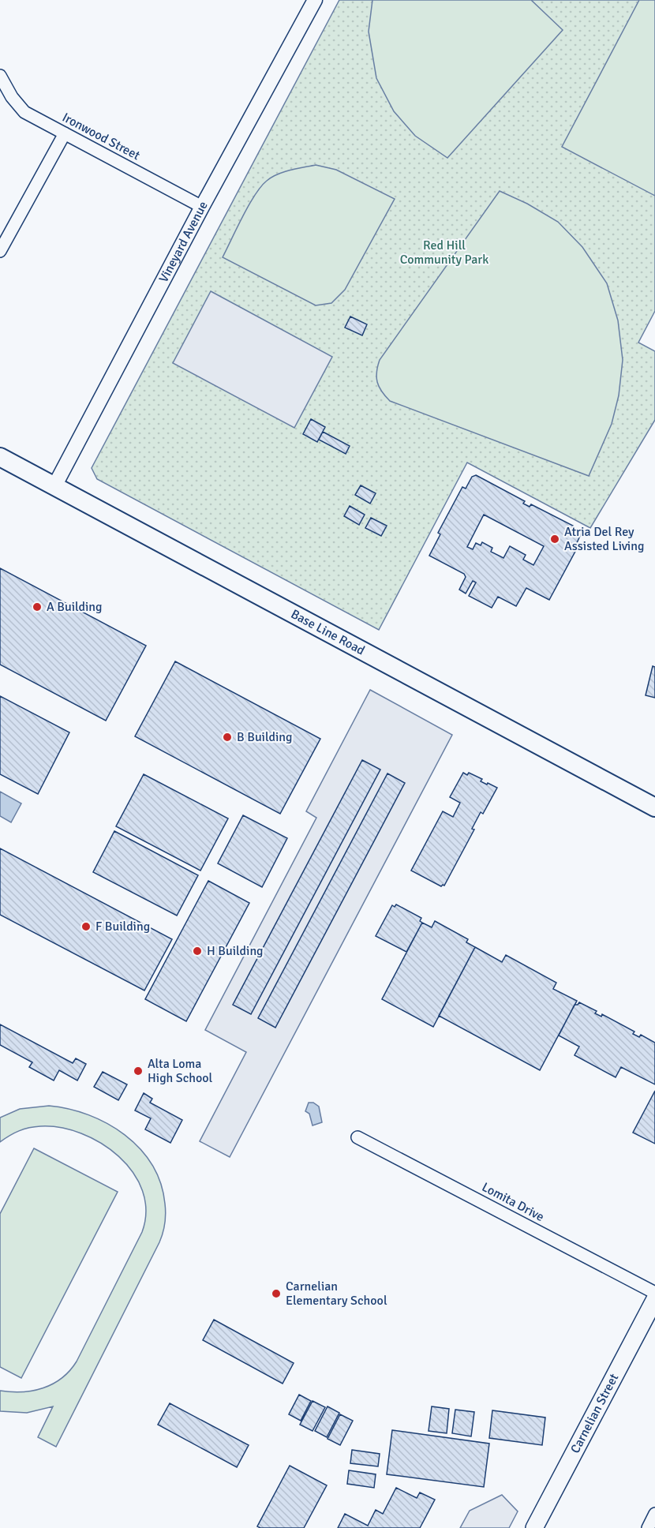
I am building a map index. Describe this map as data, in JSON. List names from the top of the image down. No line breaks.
{"streets":{"main road":["Base Line Road","Carnelian Street"],"street":["Ironwood Street","Vineyard Avenue","Lomita Drive"]},"crossings":[["Ironwood Street","Vineyard Avenue"],["Vineyard Avenue","Base Line Road"]],"parks":["Red Hill Community Park"],"places":["Atria Del Rey Assisted Living","A Building","B Building","F Building","H Building","Alta Loma High School","Carnelian Elementary School"]}
